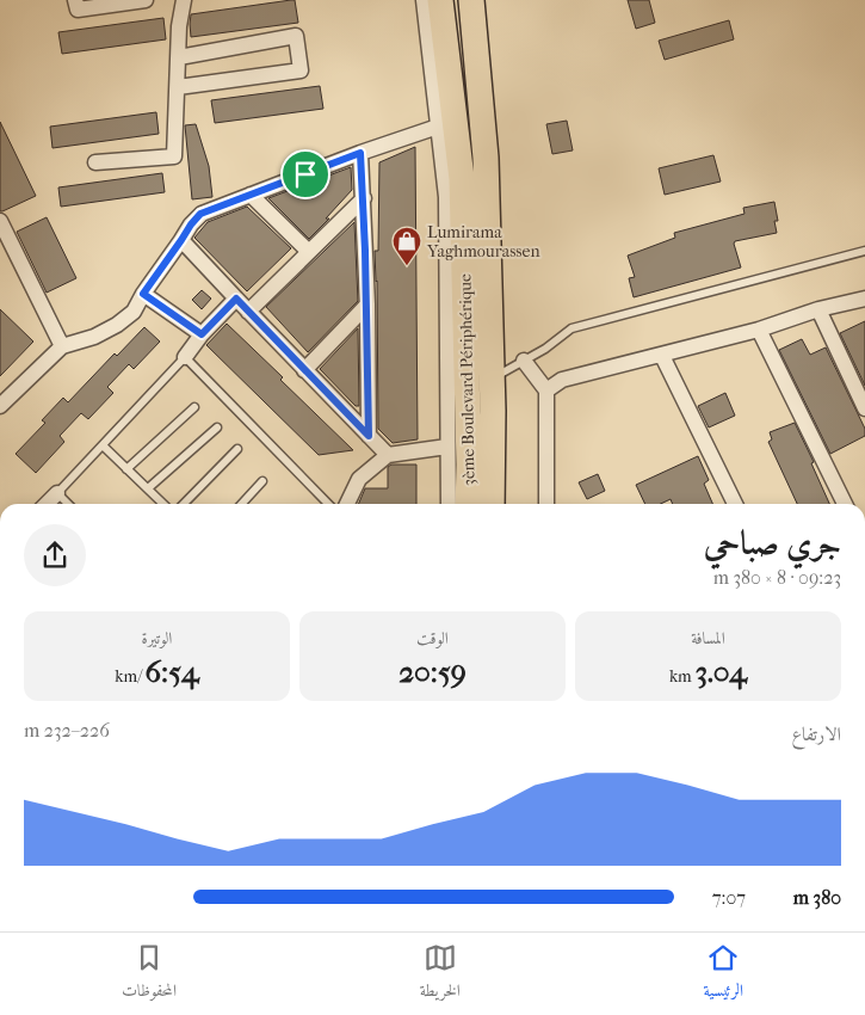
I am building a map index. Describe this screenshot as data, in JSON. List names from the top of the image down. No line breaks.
{"streets":{"highway":["3ème Boulevard Périphérique"]},"places":{"shop":["Lumirama Yaghmourassen"]},"page":{"heading":["جري صباحي","09:23 · 8 × 380 m"],"stats":[["المسافة","3.04 km"],["الوقت","20:59"],["الوتيرة","6:54 /km"]],"chart":["الارتفاع","226–232 m"],"list":[{"name":"380 m","note":"7:07"}],"tabs":["الرئيسية","الخريطة","المحفوظات"]}}
